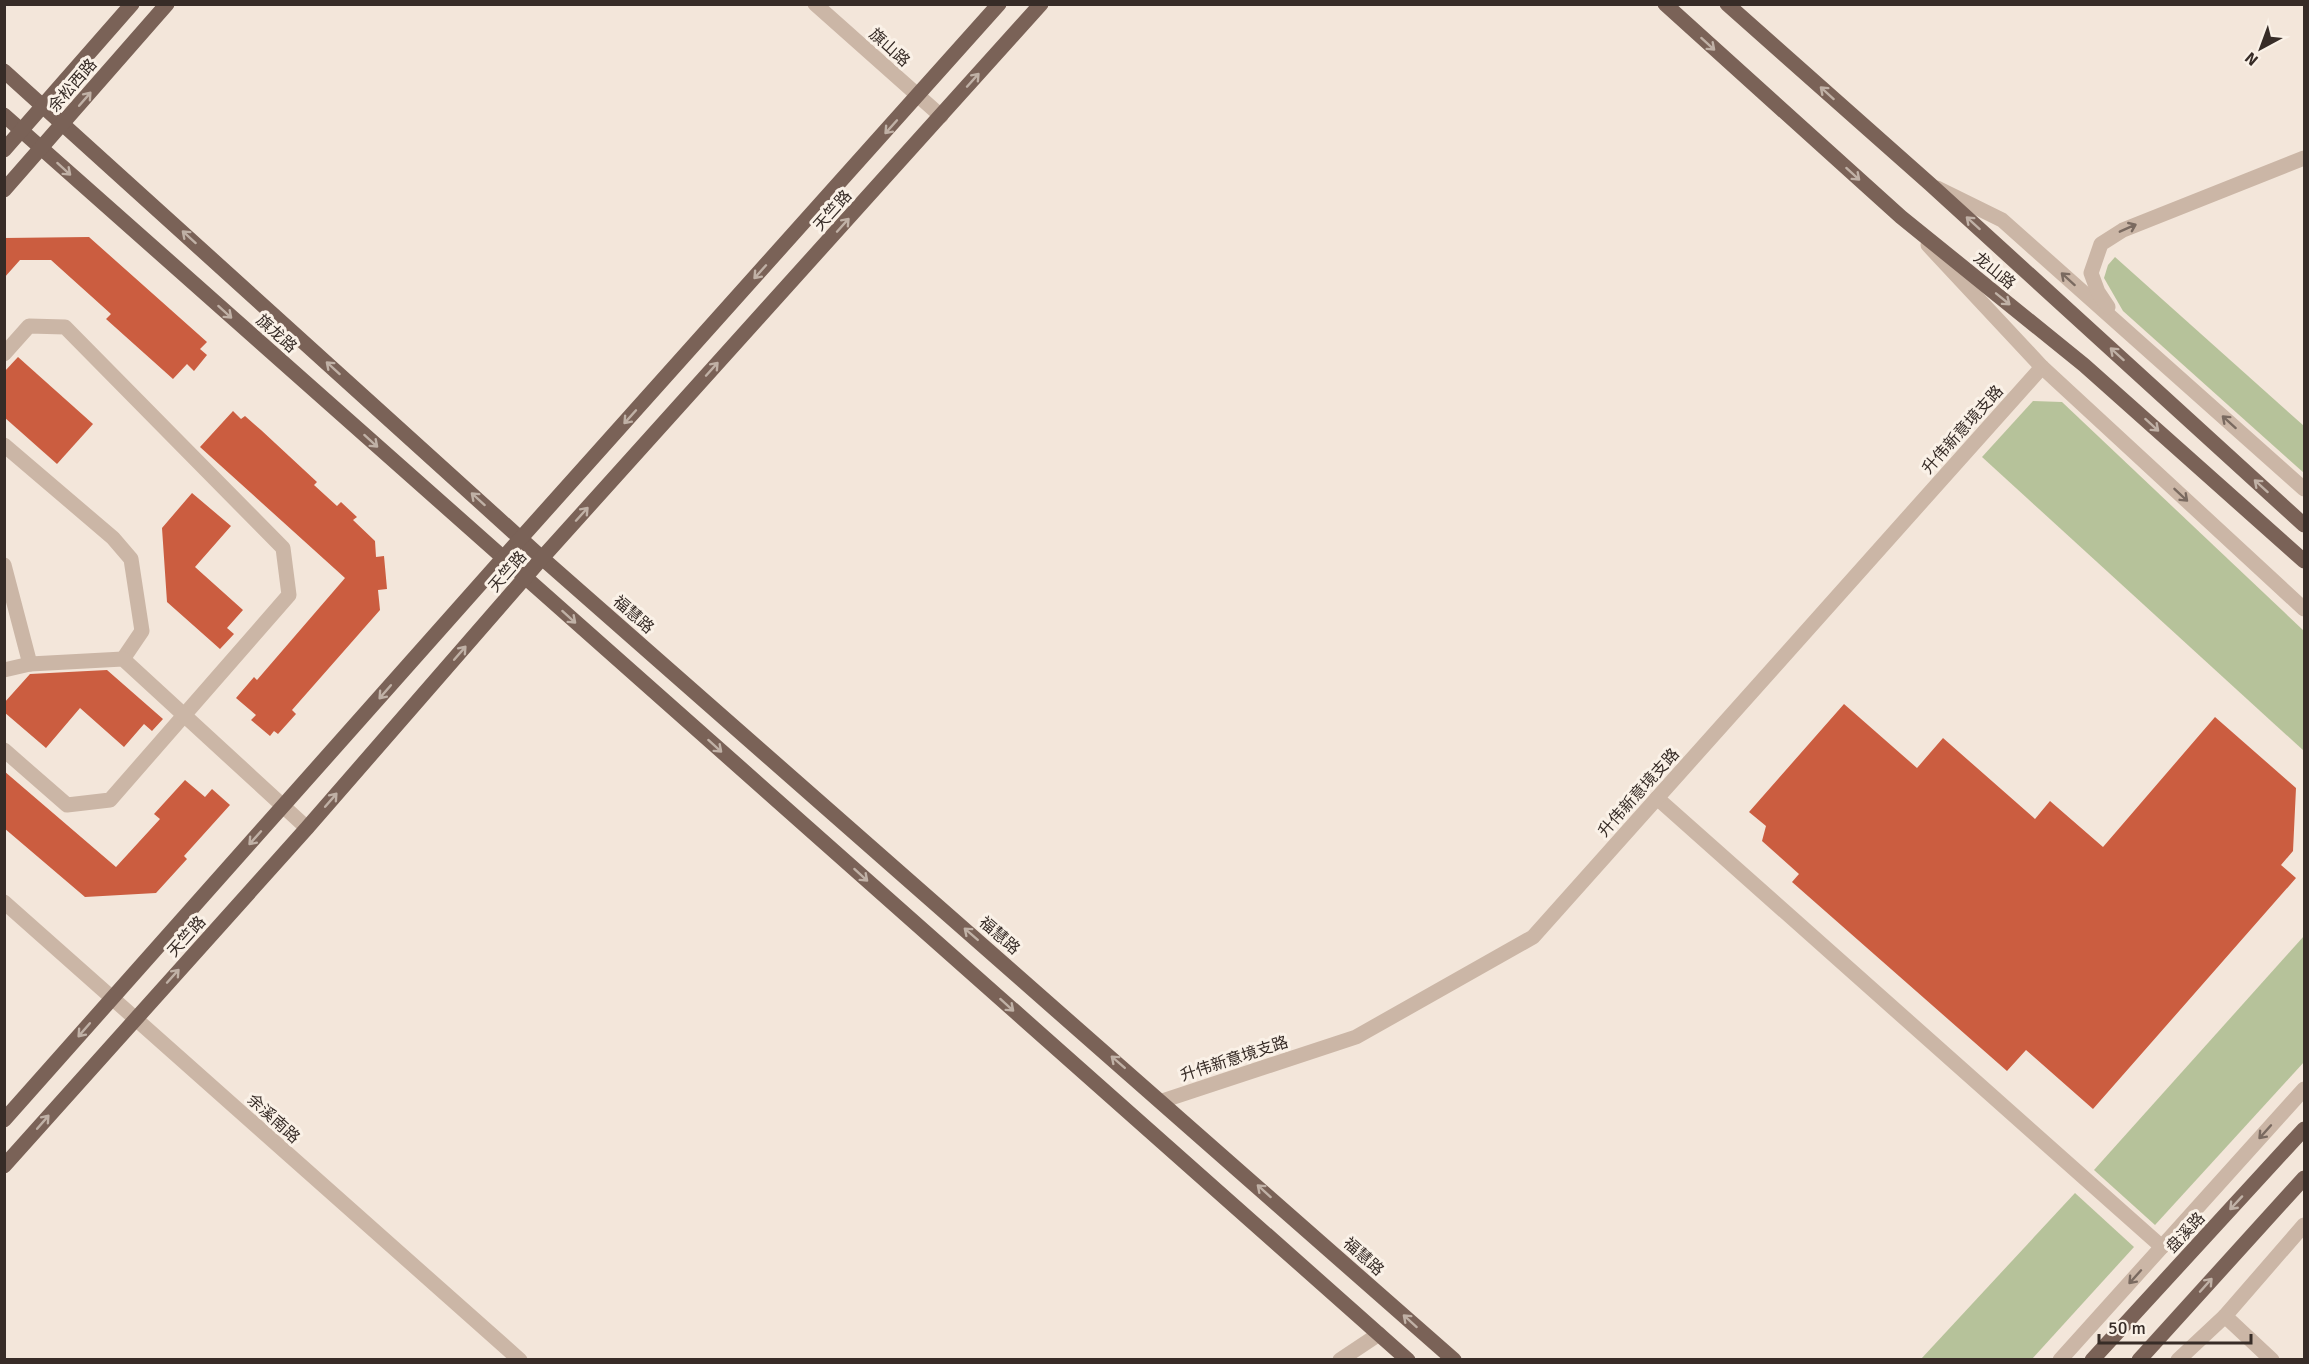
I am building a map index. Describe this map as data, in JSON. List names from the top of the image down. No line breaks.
{"streets":{"main road":["余松西路","天竺路","龙山路","旗龙路","福慧路","盘溪路"],"street":["旗山路","升伟新意境支路","余溪南路"]},"crossings":[["旗山路","天竺路"],["余松西路","旗龙路"],["余松西路","福慧路"],["天竺路","旗龙路"],["天竺路","福慧路"],["天竺路","余溪南路"],["升伟新意境支路","福慧路"]],"one_way":["旗龙路"],"scale_bar":"50 m","north":"bottom left"}
